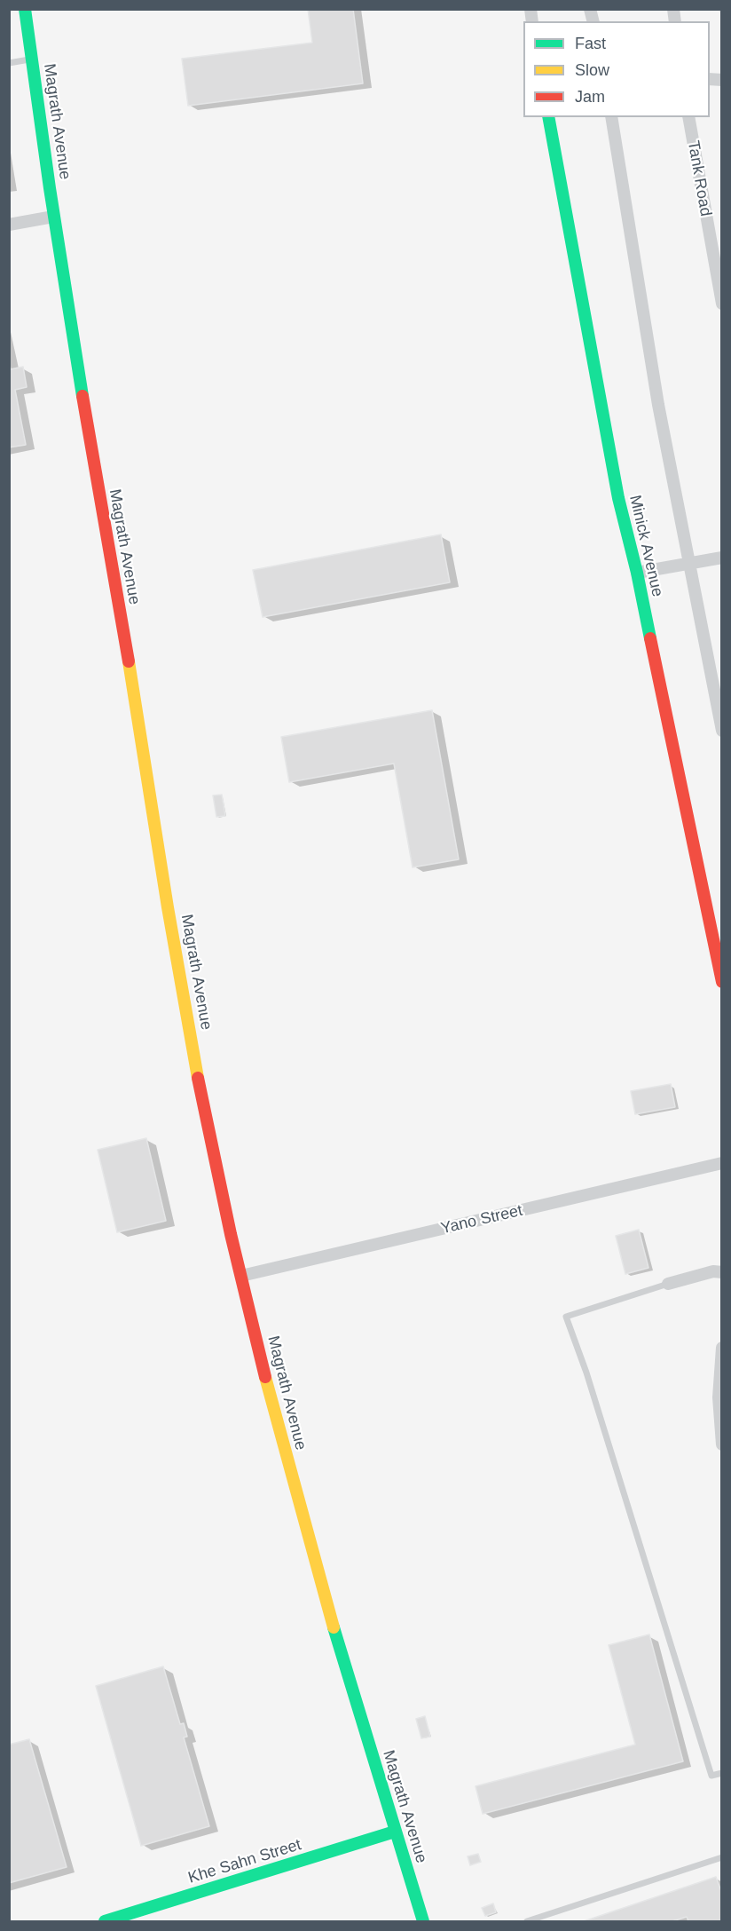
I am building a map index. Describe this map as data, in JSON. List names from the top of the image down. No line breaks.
{"streets":{"main road":["Magrath Avenue","Minick Avenue","Khe Sahn Street"],"street":["Tank Road","Yano Street"]},"crossings":[["Magrath Avenue","Yano Street"],["Magrath Avenue","Khe Sahn Street"]],"legend":["Fast","Slow","Jam"]}
